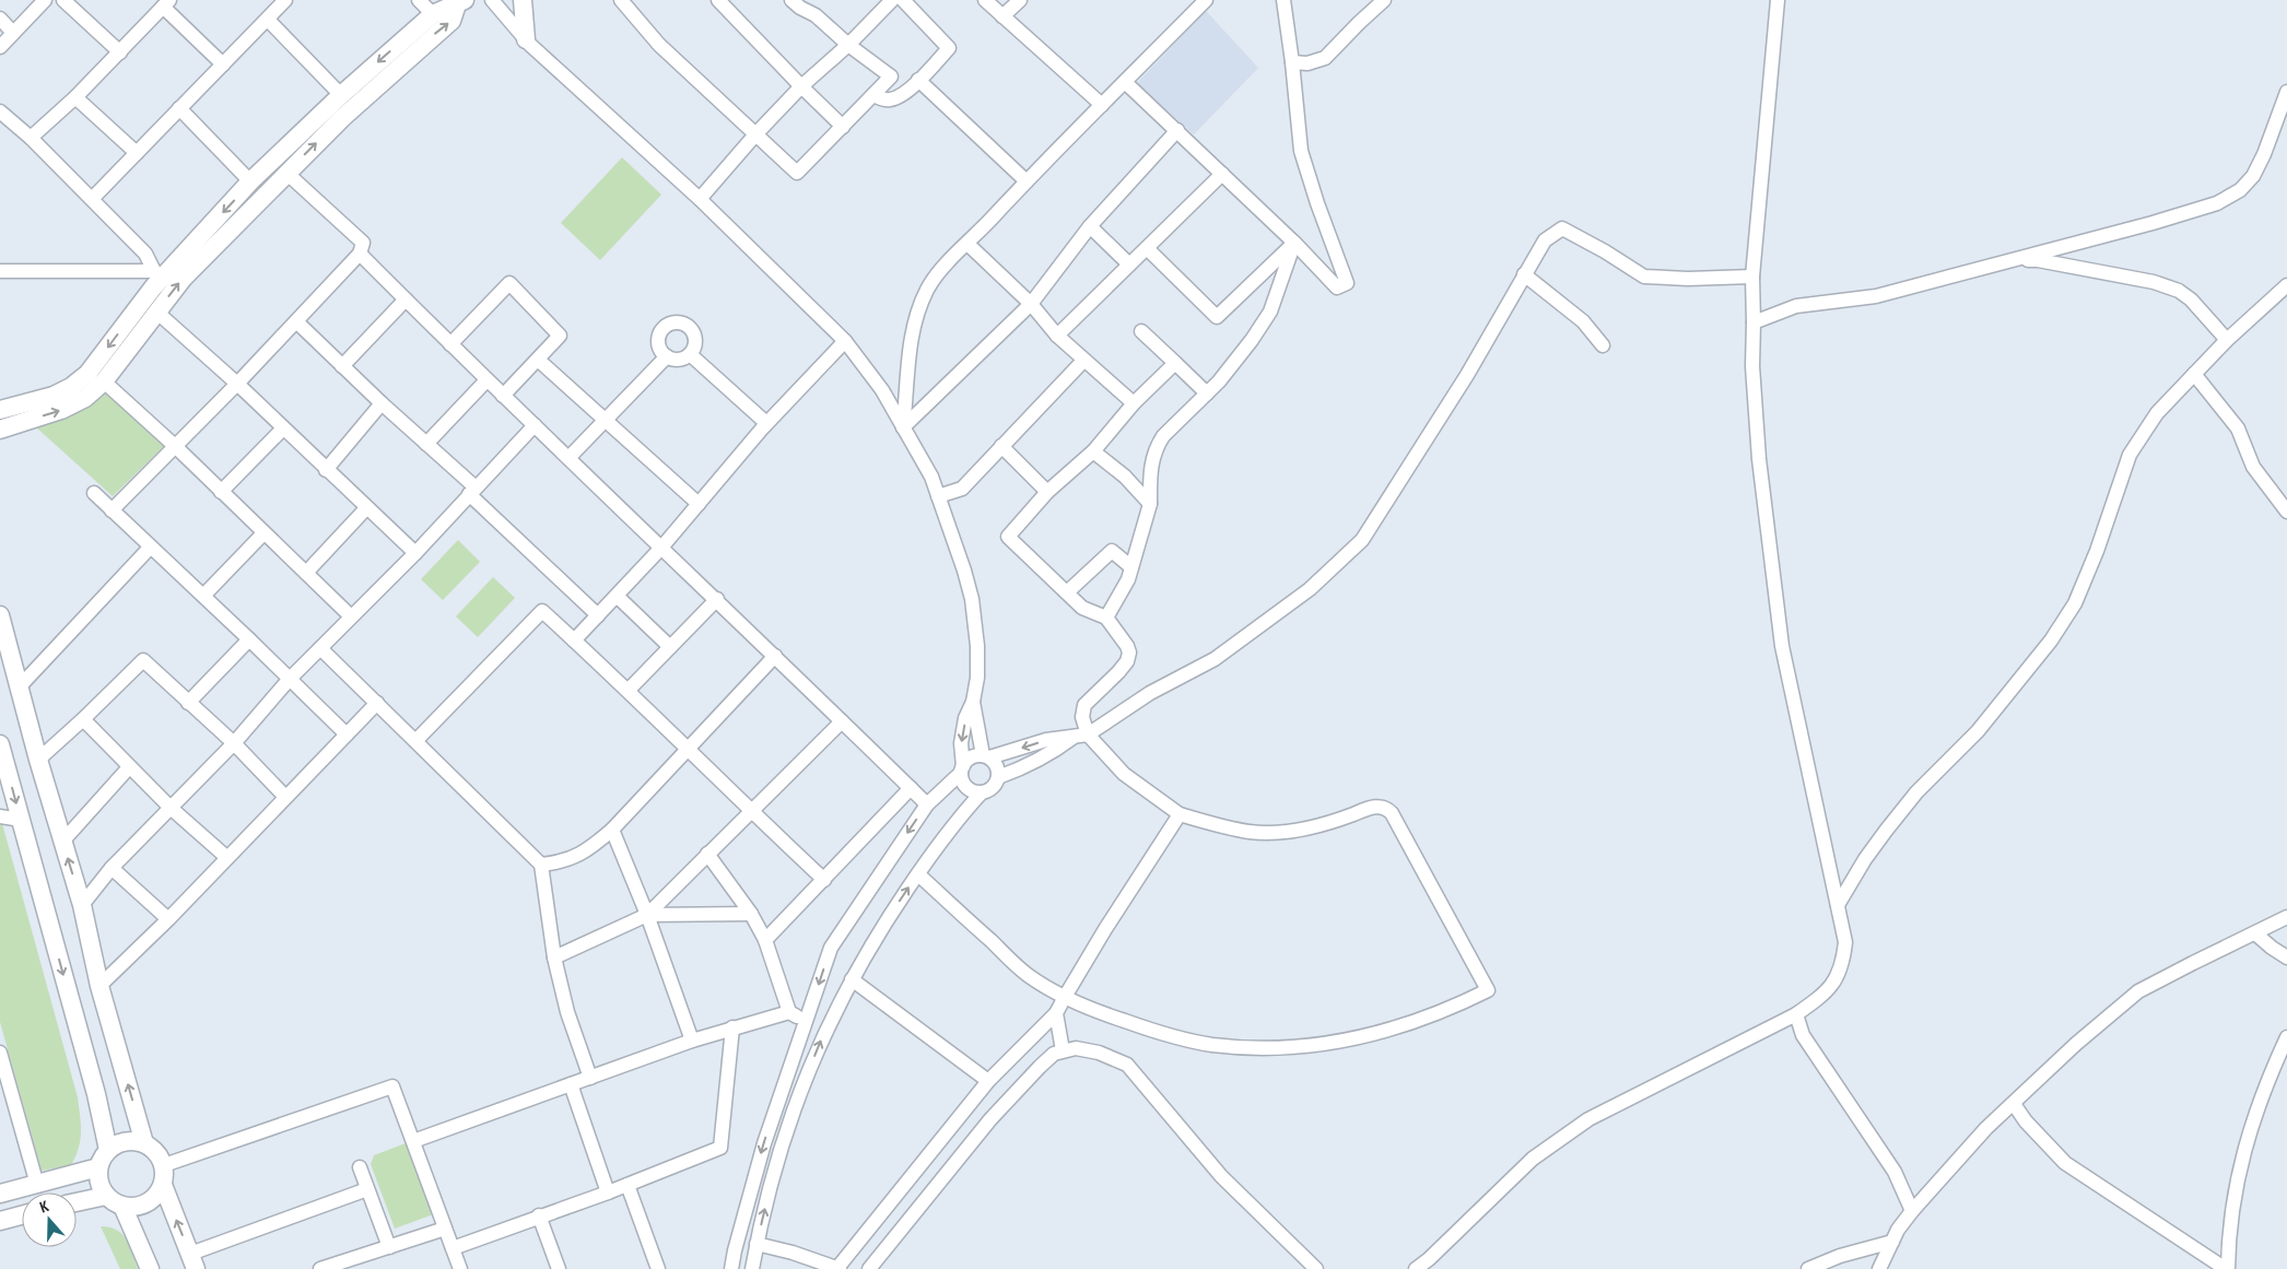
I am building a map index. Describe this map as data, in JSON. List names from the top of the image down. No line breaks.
{"north":"top"}
